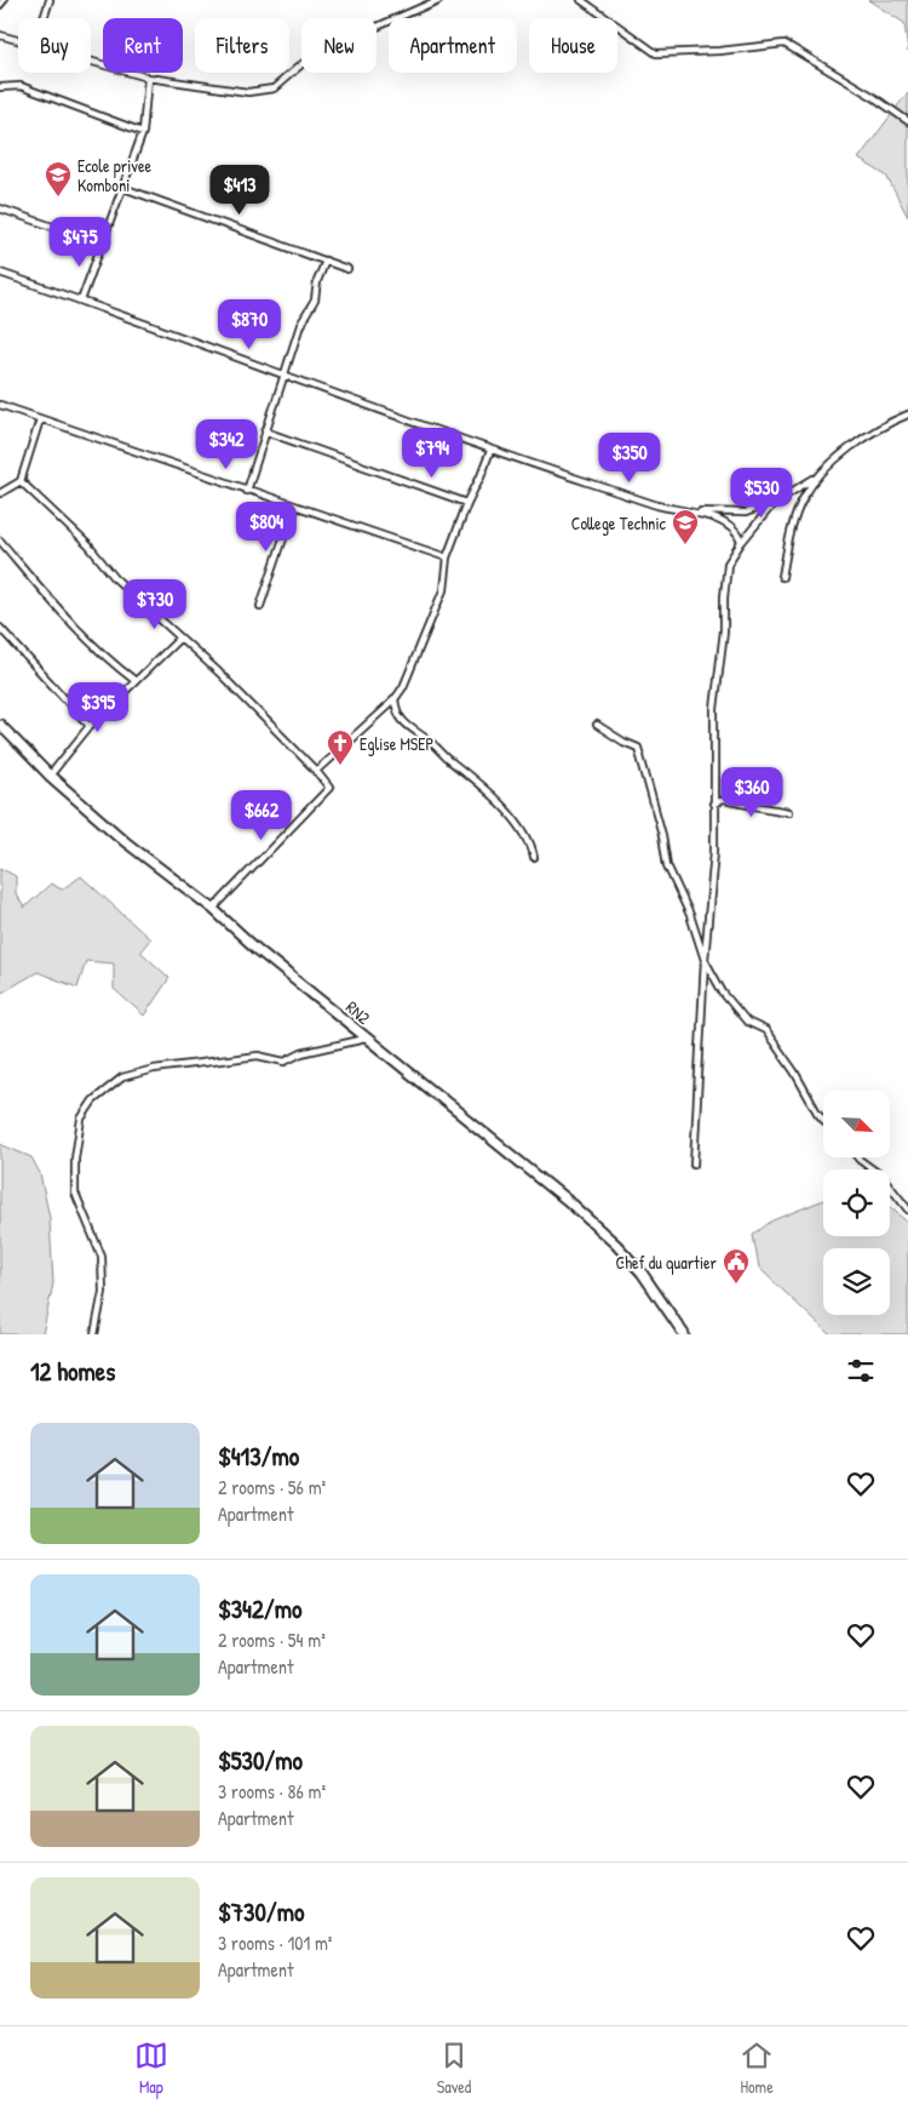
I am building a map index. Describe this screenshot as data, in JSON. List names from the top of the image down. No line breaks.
{"streets":{"main road":["RN2"]},"places":{"school or university":["Ecole privee Komboni","College Technic"],"church":["Eglise MSEP"],"public building":["Chef du quartier"]},"north":"bottom right","page":{"chip":["Buy","Rent","Filters","New","Apartment","House"],"price":["$413","$475","$870","$342","$794","$350","$530","$804","$730","$395","$360","$662"],"heading":"12 homes","list":[{"name":"$413/mo","note":"2 rooms · 56 m² · Apartment"},{"name":"$342/mo","note":"2 rooms · 54 m² · Apartment"},{"name":"$530/mo","note":"3 rooms · 86 m² · Apartment"},{"name":"$730/mo","note":"3 rooms · 101 m² · Apartment"}],"tabs":["Map","Saved","Home"]}}
